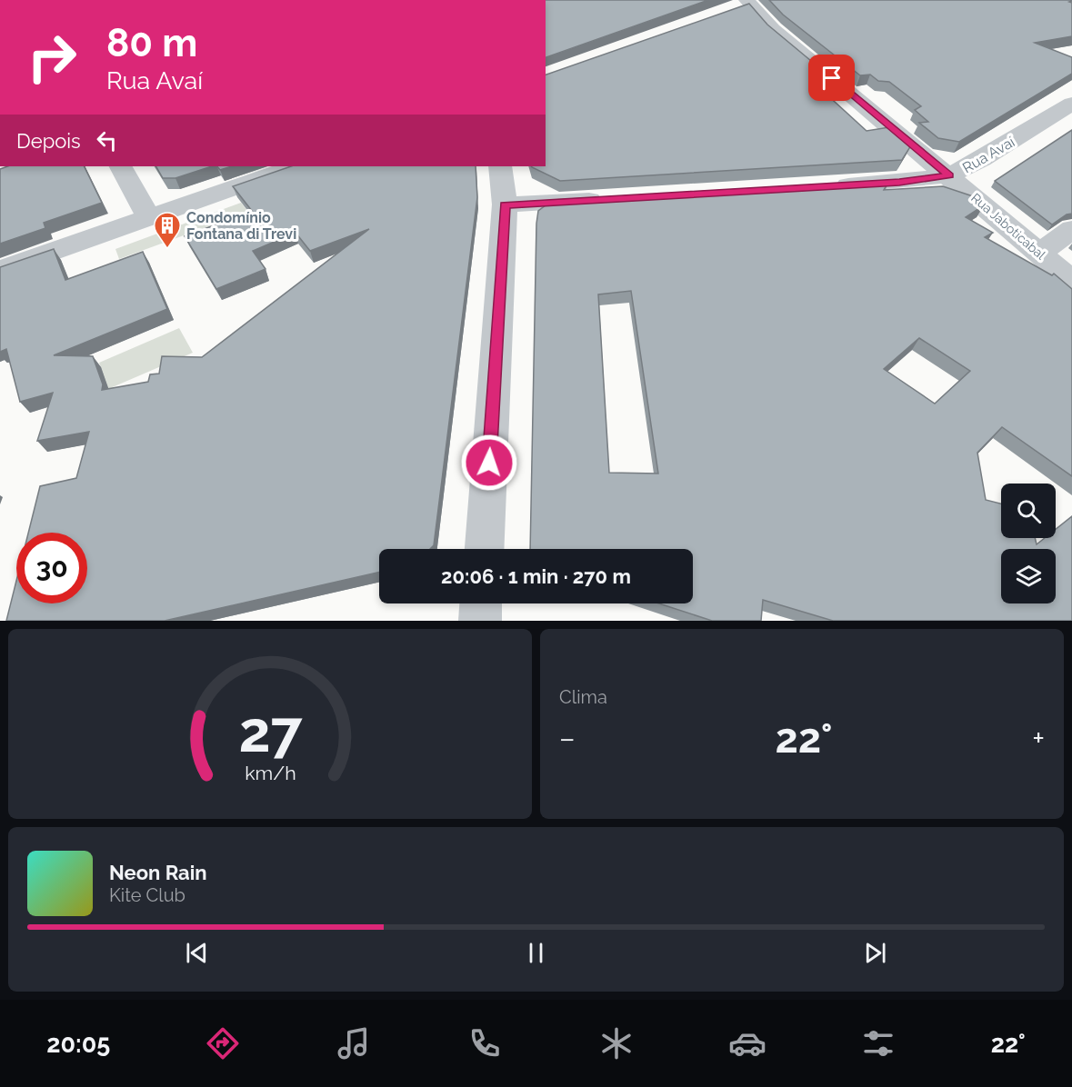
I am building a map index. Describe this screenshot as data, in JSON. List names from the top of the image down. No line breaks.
{"streets":{"street":["Rua Avaí","Rua Jaboticabal"]},"crossings":[["Rua Avaí","Rua Jaboticabal"]],"places":{"building":["Condomínio Fontana di Trevi"]},"page":{"turn":["80 m","Rua Avaí"],"then":"Depois","limit":"30","trip":"20:06 · 1 min · 270 m","tile":"Clima","heat":["−","22°","+"],"song":["Neon Rain","Kite Club"],"tabs":["20:05","22°"],"gauge":["27","km/h"]}}
